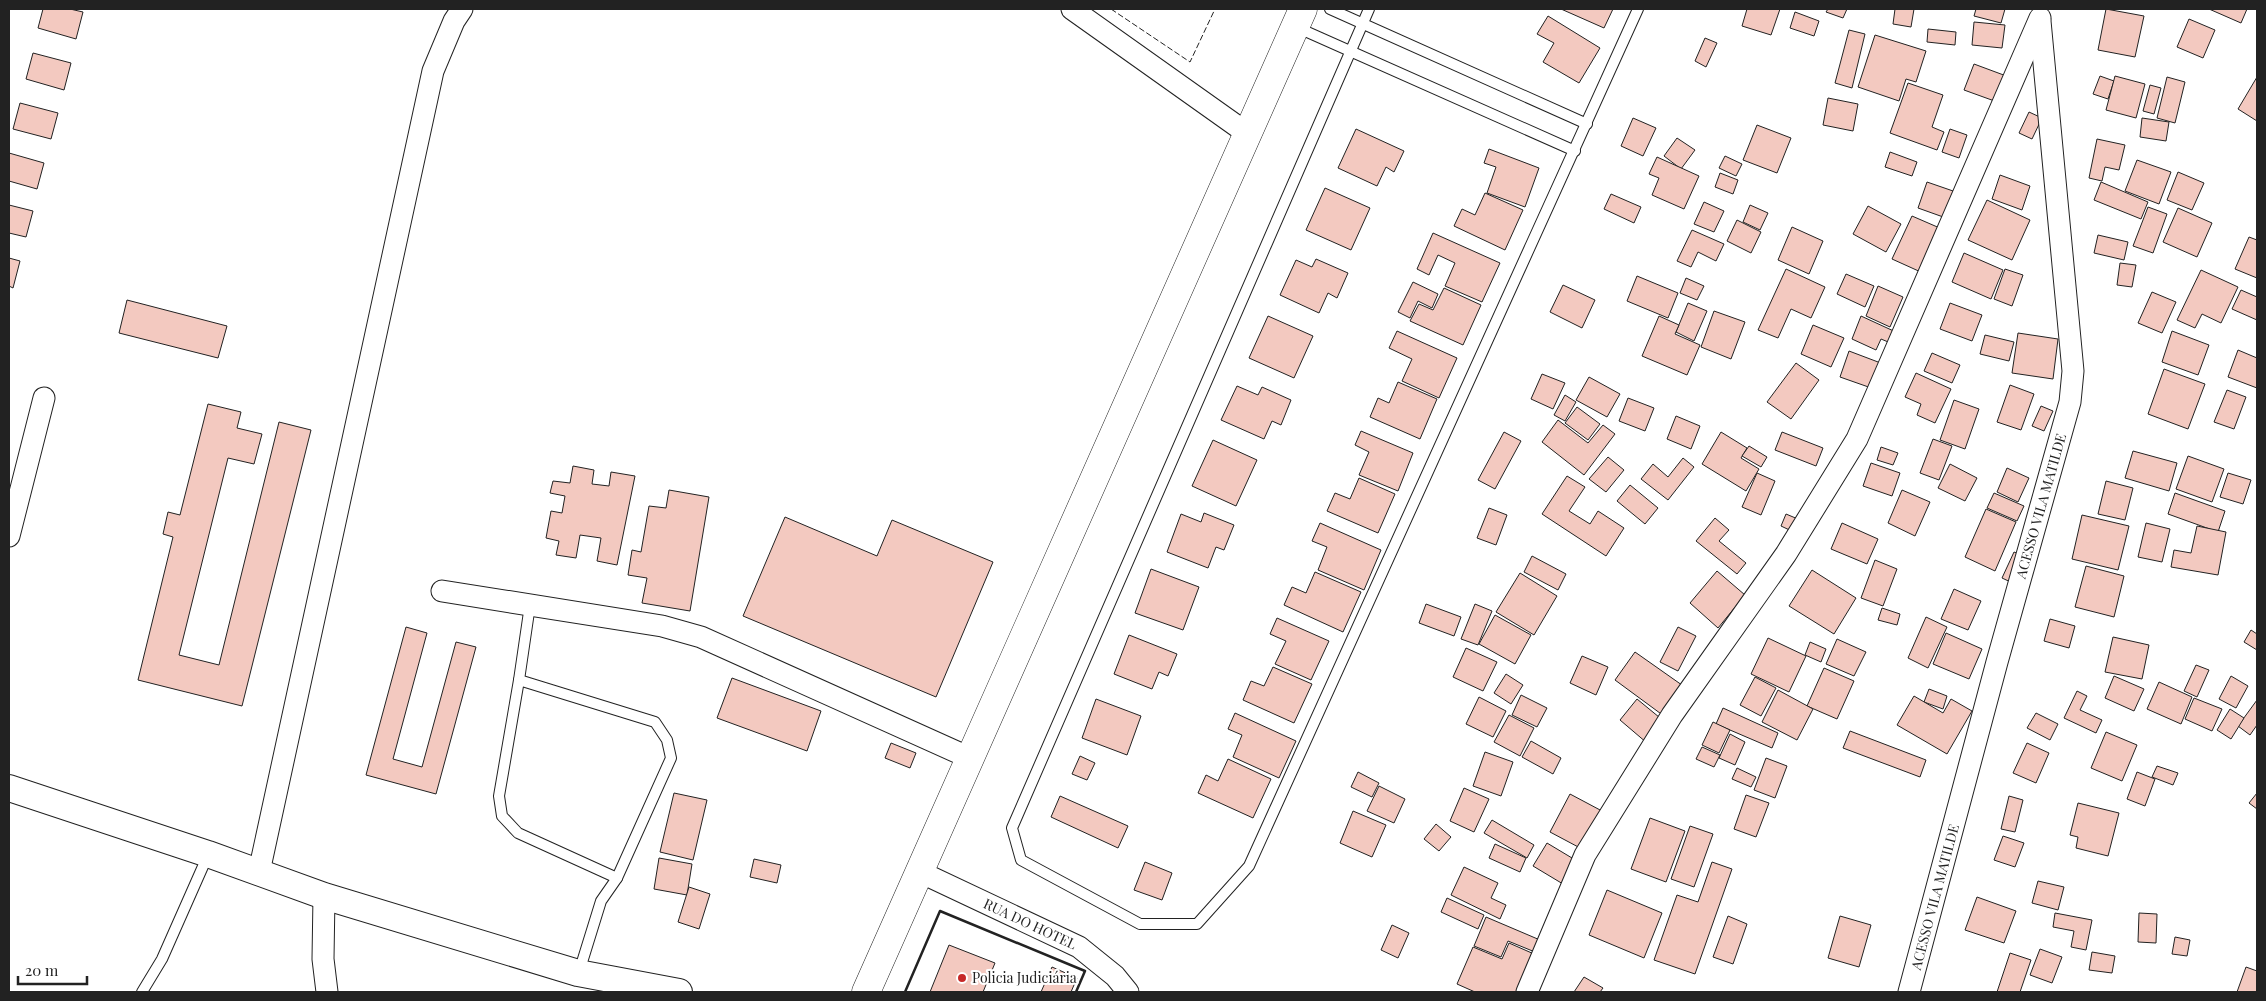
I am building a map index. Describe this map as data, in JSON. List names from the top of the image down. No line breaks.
{"streets":{"street":["ACESSO VILA MATILDE","RUA DO HOTEL"]},"places":["Policia Judiciária"],"scale_bar":"20 m"}
